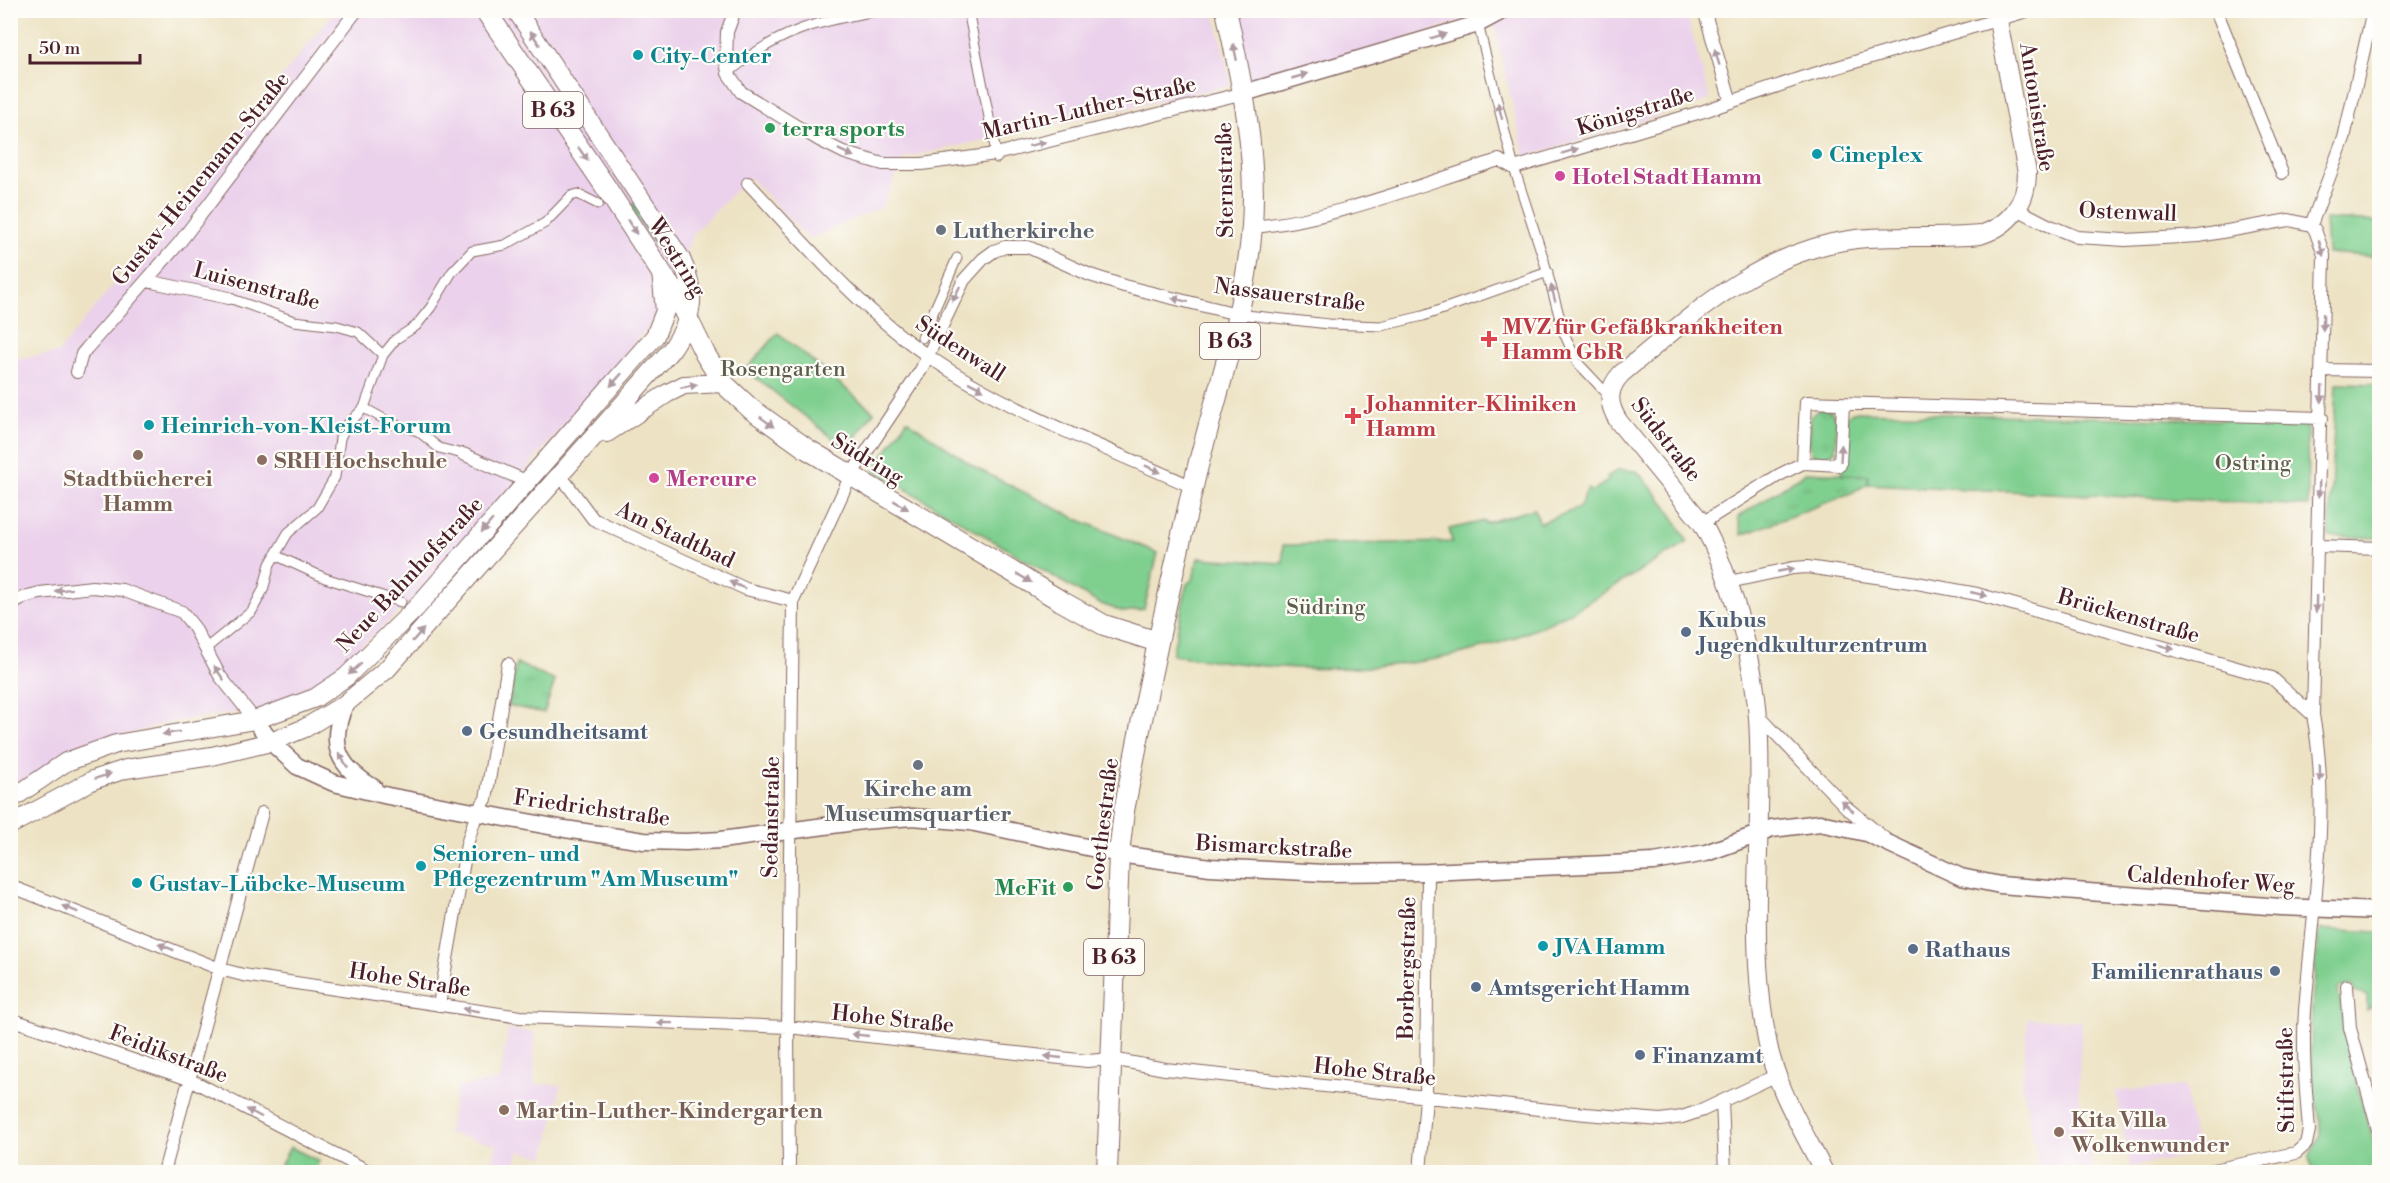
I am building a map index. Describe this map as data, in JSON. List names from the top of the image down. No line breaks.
{"streets":{"main road":["Antonistraße","B 63","Sternstraße","Westring","Südstraße","Südring","Neue Bahnhofstraße","Goethestraße"],"street":["Martin-Luther-Straße","Königstraße","Gustav-Heinemann-Straße","Ostenwall","Luisenstraße","Nassauerstraße","Südenwall","Am Stadtbad","Brückenstraße","Friedrichstraße","Sedanstraße","Bismarckstraße","Caldenhofer Weg","Borbergstraße","Hohe Straße","Feidikstraße","Stiftstraße"]},"crossings":[["Martin-Luther-Straße","Sternstraße"],["Martin-Luther-Straße","Südstraße"],["Antonistraße","Königstraße"],["Antonistraße","Ostenwall"],["Königstraße","Sternstraße"],["Königstraße","Südstraße"],["Gustav-Heinemann-Straße","Luisenstraße"],["Sternstraße","Nassauerstraße"],["Sternstraße","Südenwall"],["Sternstraße","Goethestraße"],["Westring","Südring"],["Westring","Neue Bahnhofstraße"],["Nassauerstraße","Südstraße"],["Nassauerstraße","Sedanstraße"],["Südenwall","Sedanstraße"],["Südenwall","Goethestraße"],["Südstraße","Brückenstraße"],["Südstraße","Bismarckstraße"],["Südstraße","Hohe Straße"],["Südring","Neue Bahnhofstraße"],["Südring","Sedanstraße"],["Südring","Goethestraße"],["Am Stadtbad","Neue Bahnhofstraße"],["Am Stadtbad","Sedanstraße"],["Neue Bahnhofstraße","Friedrichstraße"],["Friedrichstraße","Sedanstraße"],["Friedrichstraße","Bismarckstraße"],["Sedanstraße","Bismarckstraße"],["Sedanstraße","Hohe Straße"],["Goethestraße","Bismarckstraße"],["Goethestraße","Hohe Straße"],["Bismarckstraße","Caldenhofer Weg"],["Bismarckstraße","Borbergstraße"],["Caldenhofer Weg","Stiftstraße"],["Borbergstraße","Hohe Straße"]],"one_way":["Martin-Luther-Straße","Nassauerstraße","Südenwall","Südring","Am Stadtbad","Brückenstraße","Hohe Straße","Feidikstraße"],"parks":["Rosengarten","Ostring","Südring"],"places":{"other":["City-Center","terra sports","Cineplex","Hotel Stadt Hamm","Lutherkirche","Heinrich-von-Kleist-Forum","Stadtbücherei Hamm","SRH Hochschule","Mercure","Kubus Jugendkulturzentrum","Gesundheitsamt","Kirche am Museumsquartier","Senioren- und Pflegezentrum \"Am Museum\"","Gustav-Lübcke-Museum","McFit","JVA Hamm","Rathaus","Familienrathaus","Amtsgericht Hamm","Finanzamt","Martin-Luther-Kindergarten","Kita Villa Wolkenwunder"],"health":["MVZ für Gefäßkrankheiten Hamm GbR","Johanniter-Kliniken Hamm"]},"scale_bar":"50 m"}
